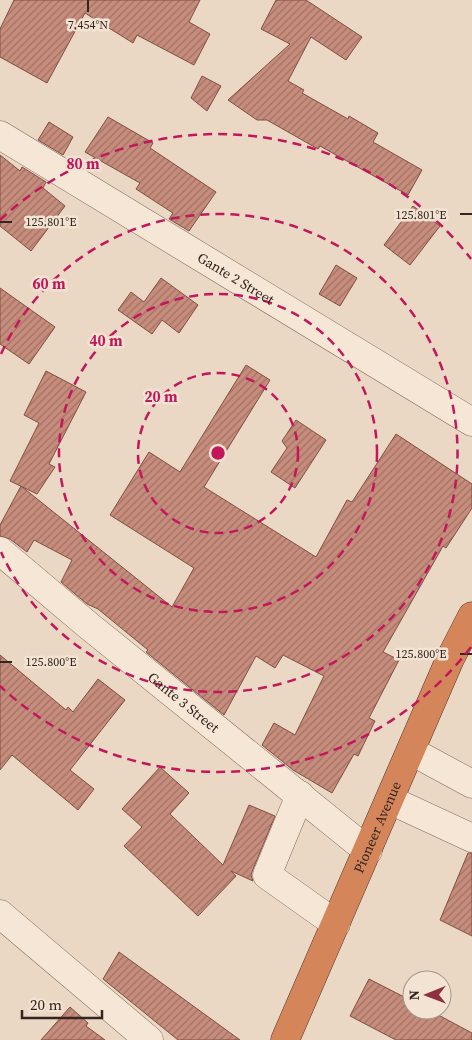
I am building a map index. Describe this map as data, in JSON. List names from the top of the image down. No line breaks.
{"streets":{"highway":["Pioneer Avenue"],"street":["Gante 2 Street","Gante 3 Street"]},"crossings":[["Gante 3 Street","Pioneer Avenue"]],"scale_bar":"20 m","north":"left","coordinates":["7.454°N","125.801°E","125.800°E"],"rings":["80 m","60 m","40 m","20 m"]}
